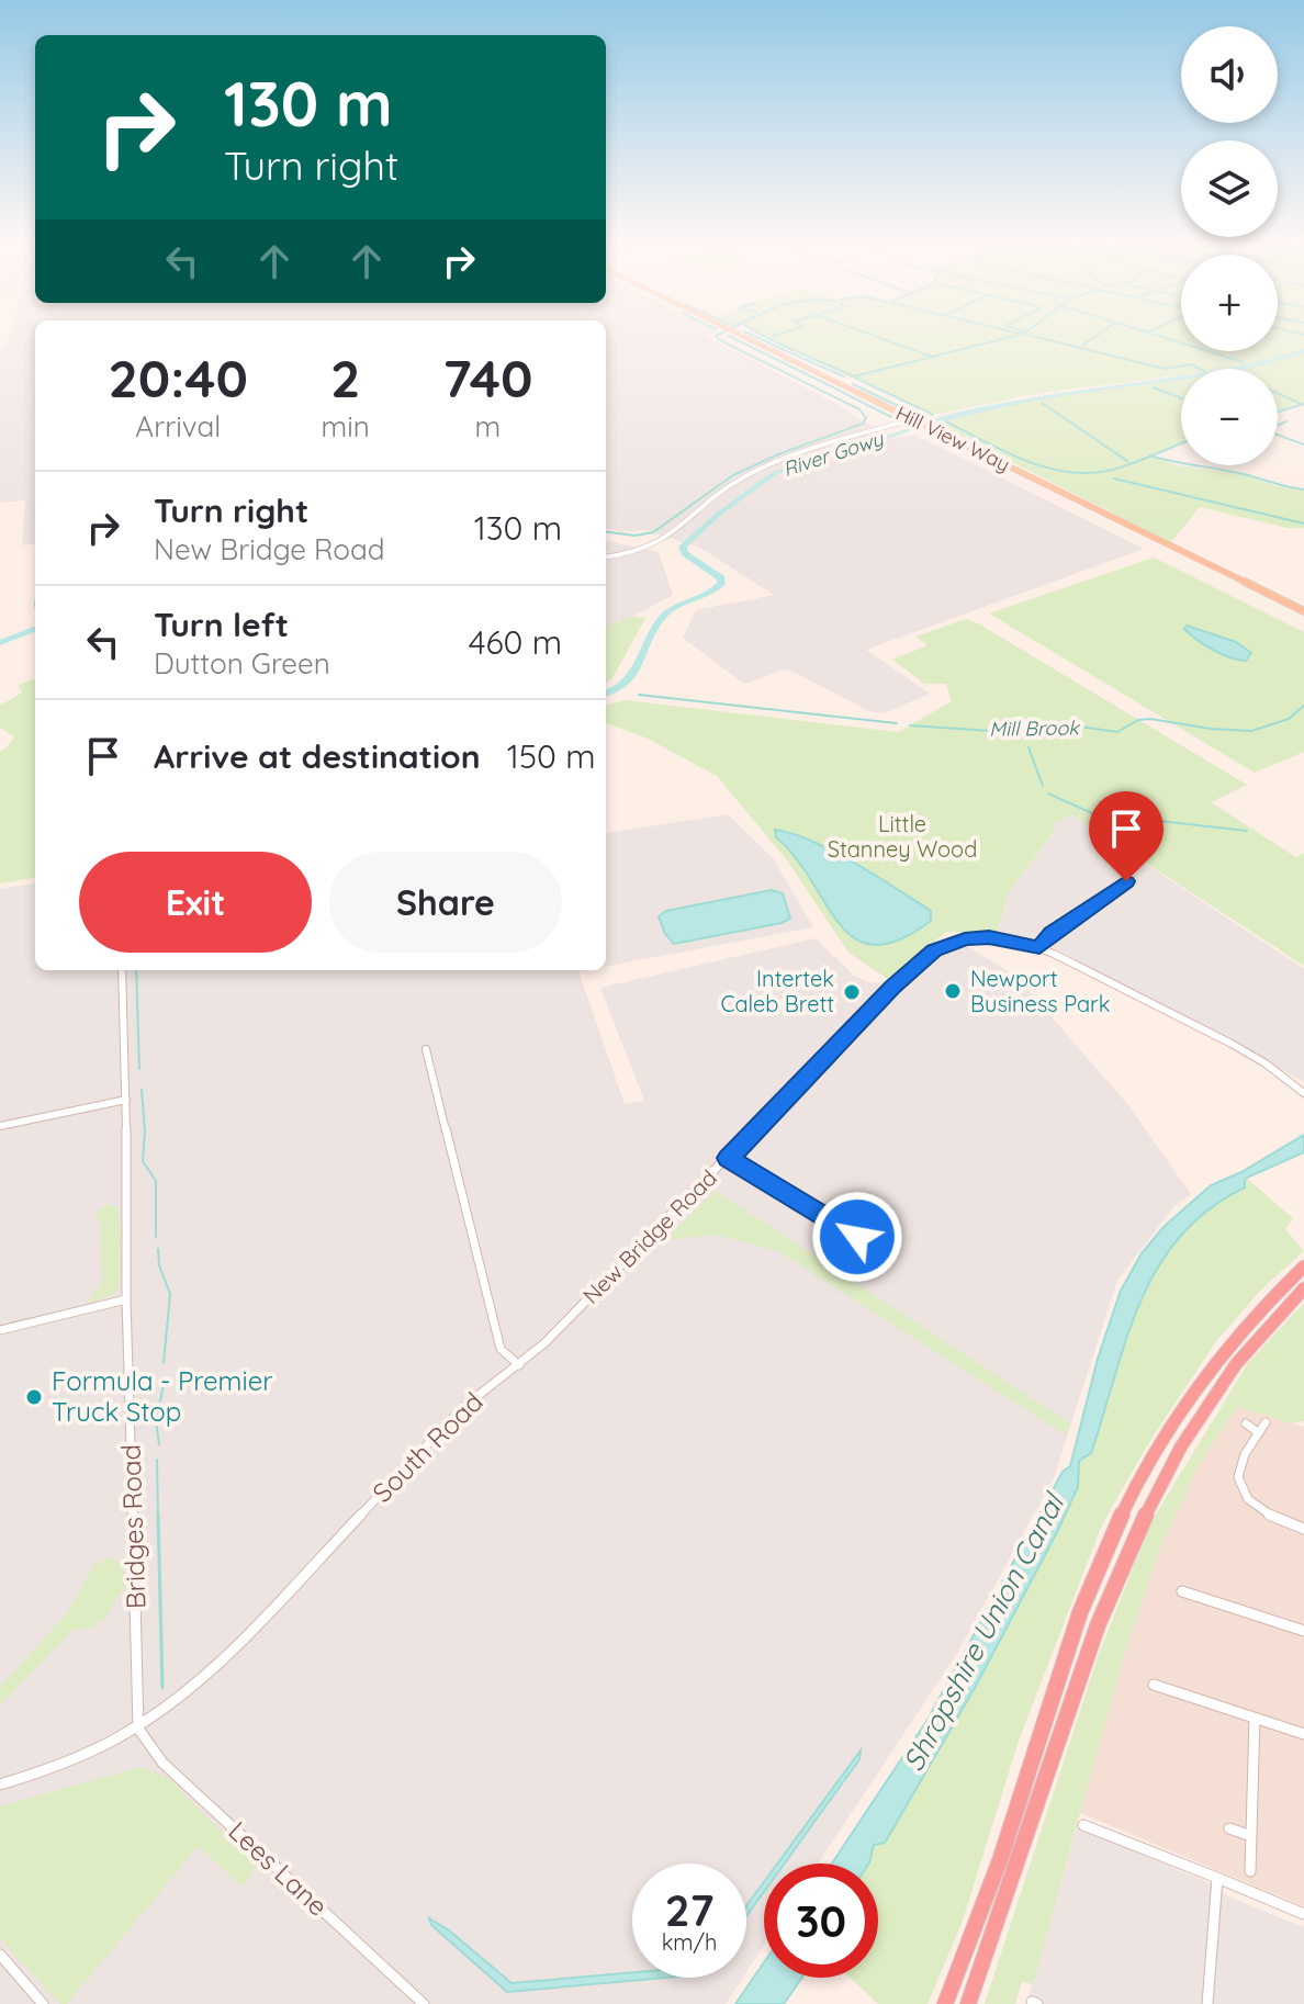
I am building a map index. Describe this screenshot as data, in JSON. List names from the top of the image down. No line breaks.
{"streets":{"main road":["Hill View Way"],"street":["New Bridge Road","South Road","Bridges Road","Lees Lane"]},"crossings":[["New Bridge Road","South Road"],["South Road","Bridges Road"],["South Road","Lees Lane"],["Bridges Road","Lees Lane"]],"water":["River Gowy","Mill Brook","Shropshire Union Canal"],"parks":["Little Stanney Wood"],"places":["Newport Business Park","Intertek Caleb Brett","Formula - Premier Truck Stop"],"page":{"map_buttons":["+","−"],"turn":["130 m","Turn right"],"eta":["20:40","Arrival","2","min","740","m"],"list":[{"name":"Turn right","note":"New Bridge Road","value":"130 m"},{"name":"Turn left","note":"Dutton Green","value":"460 m"},{"name":"Arrive at destination","value":"150 m"}],"buttons":["Exit","Share"],"speed":"27 km/h","limit":"30"}}
